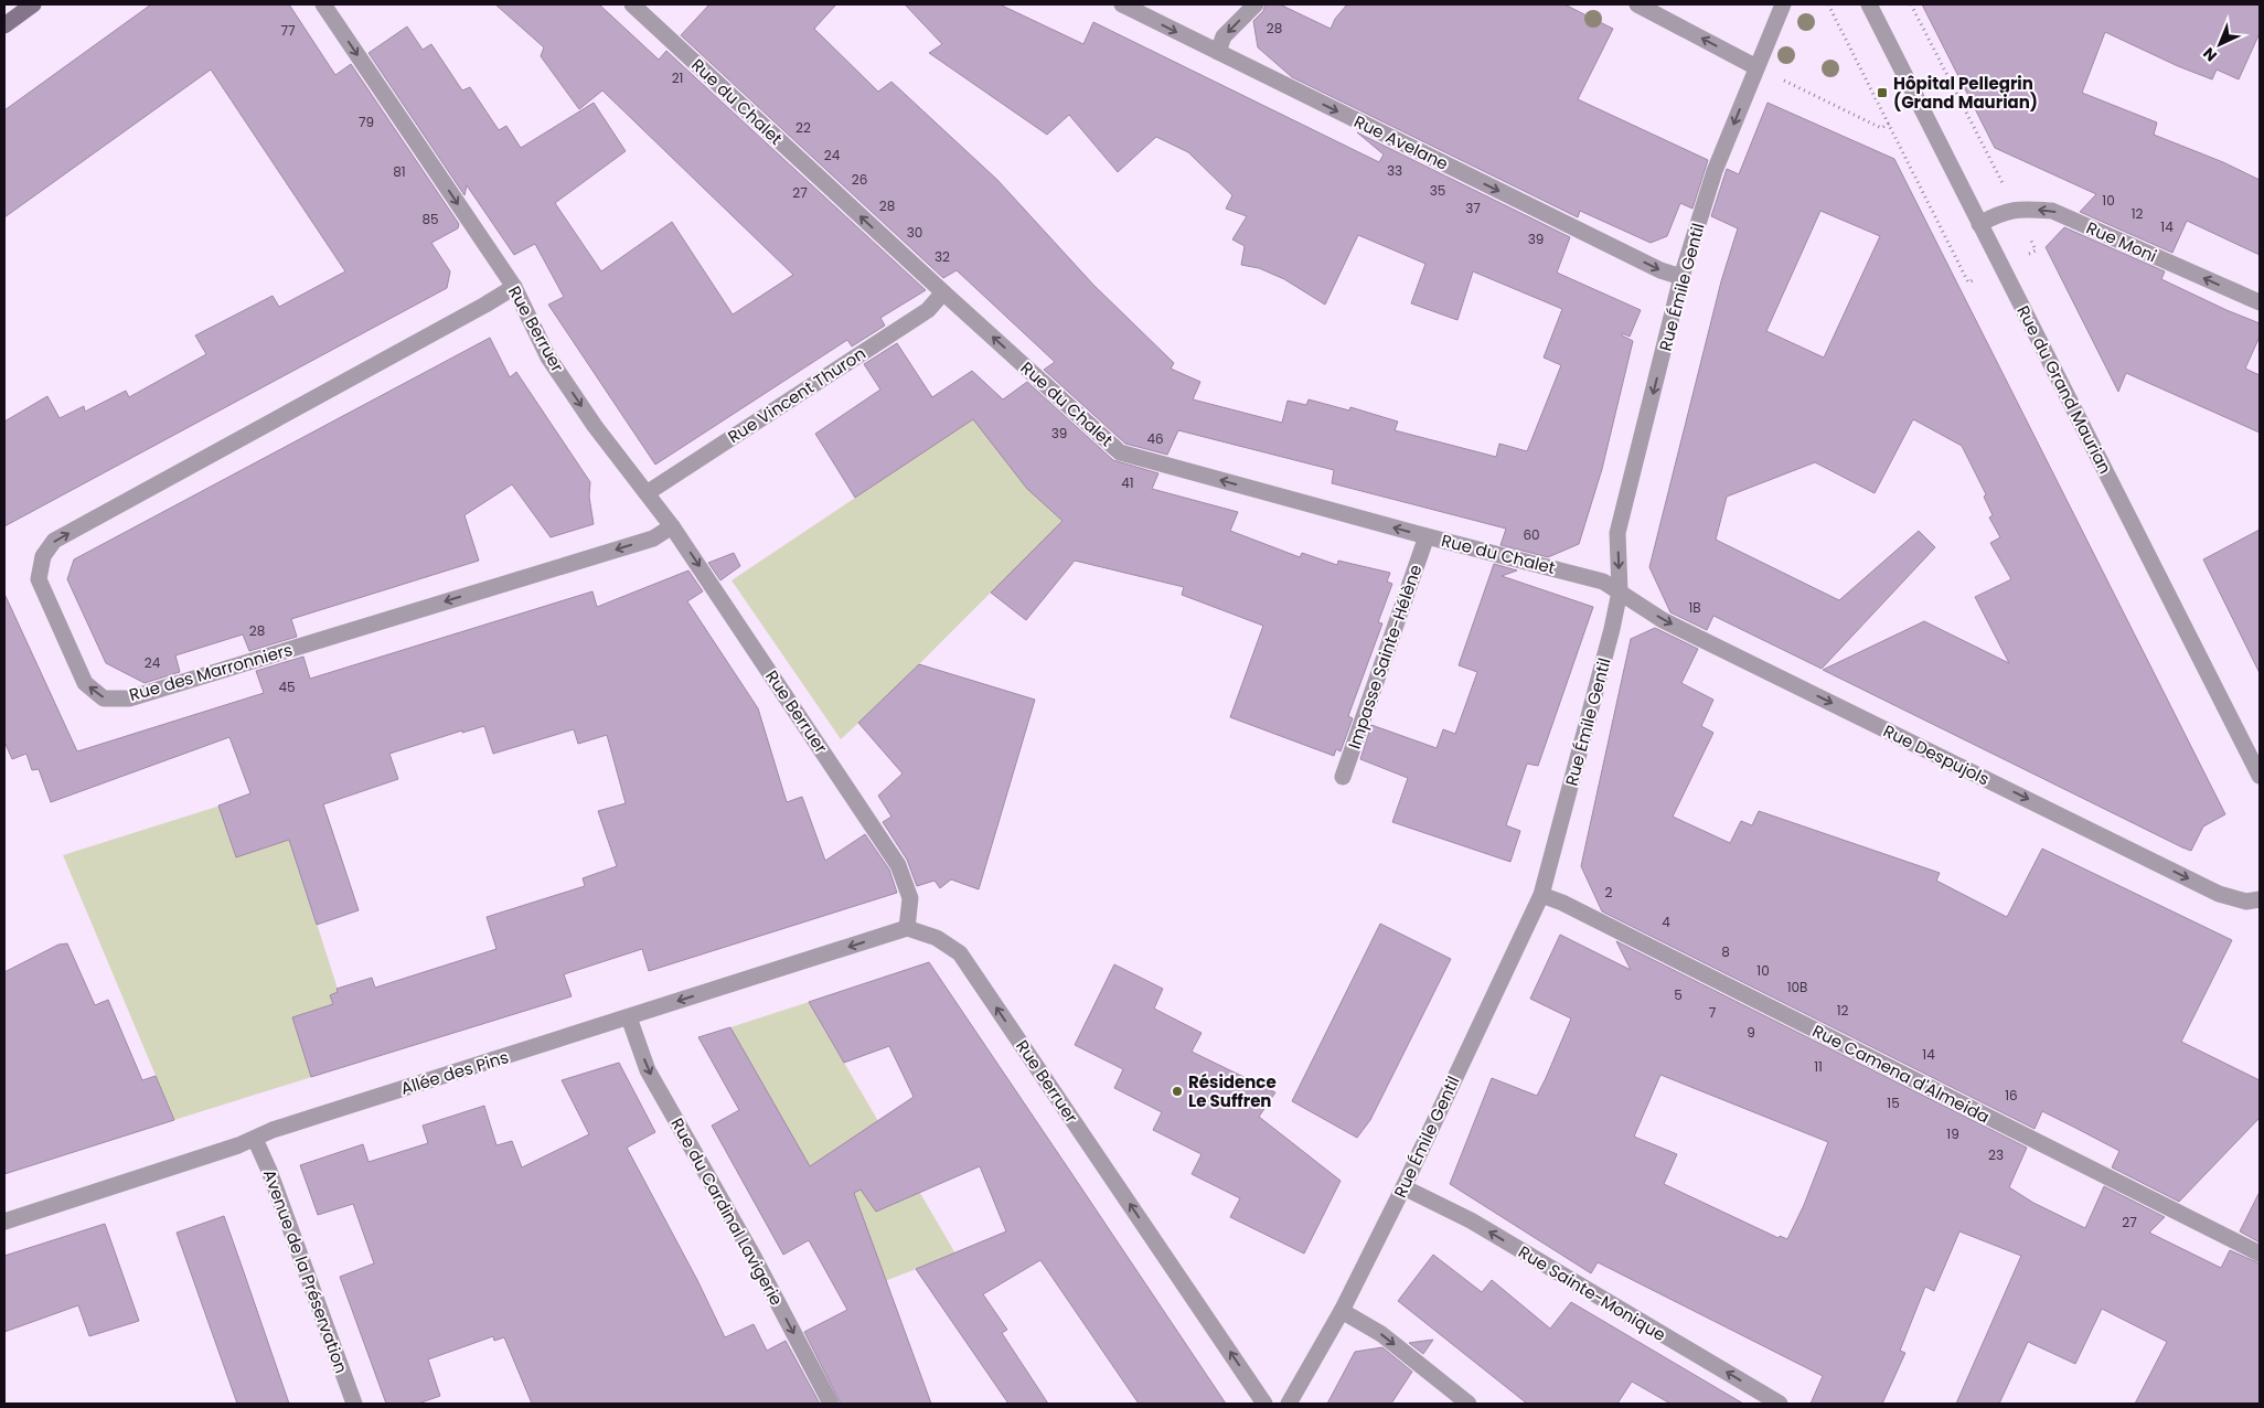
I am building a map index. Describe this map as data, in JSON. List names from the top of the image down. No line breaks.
{"streets":{"street":["Rue du Chalet","Rue Avelane","Rue Moni","Rue Émile Gentil","Rue Berruer","Rue du Grand Maurian","Rue Vincent Thuron","Impasse Sainte-Hélène","Rue des Marronniers","Rue Despujols","Allée des Pins","Rue Camena d'Almeida","Rue du Cardinal Lavigerie","Avenue de la Préservation","Rue Sainte-Monique"]},"crossings":[["Rue du Chalet","Rue Émile Gentil"],["Rue du Chalet","Rue Vincent Thuron"],["Rue du Chalet","Impasse Sainte-Hélène"],["Rue du Chalet","Rue Despujols"],["Rue Avelane","Rue Émile Gentil"],["Rue Moni","Rue du Grand Maurian"],["Rue Émile Gentil","Rue Despujols"],["Rue Émile Gentil","Rue Camena d'Almeida"],["Rue Émile Gentil","Rue Sainte-Monique"],["Rue Berruer","Rue Vincent Thuron"],["Rue Berruer","Rue des Marronniers"],["Rue Berruer","Allée des Pins"],["Allée des Pins","Rue du Cardinal Lavigerie"],["Allée des Pins","Avenue de la Préservation"]],"one_way":["Rue du Chalet","Rue Avelane","Rue Moni","Rue Émile Gentil","Rue Despujols","Rue du Cardinal Lavigerie","Rue Sainte-Monique"],"places":{"transit":["Hôpital Pellegrin (Grand Maurian)"],"other":["Résidence Le Suffren"]},"house_numbers":["28","77","21","79","22","24","33","81","26","35","27","10","28","37","12","85","14","30","39","32","39","46","41","60","1B","28","24","45","2","4","8","10","10B","5","12","7","9","14","11","16","15","19","23","27"],"north":"bottom left"}
